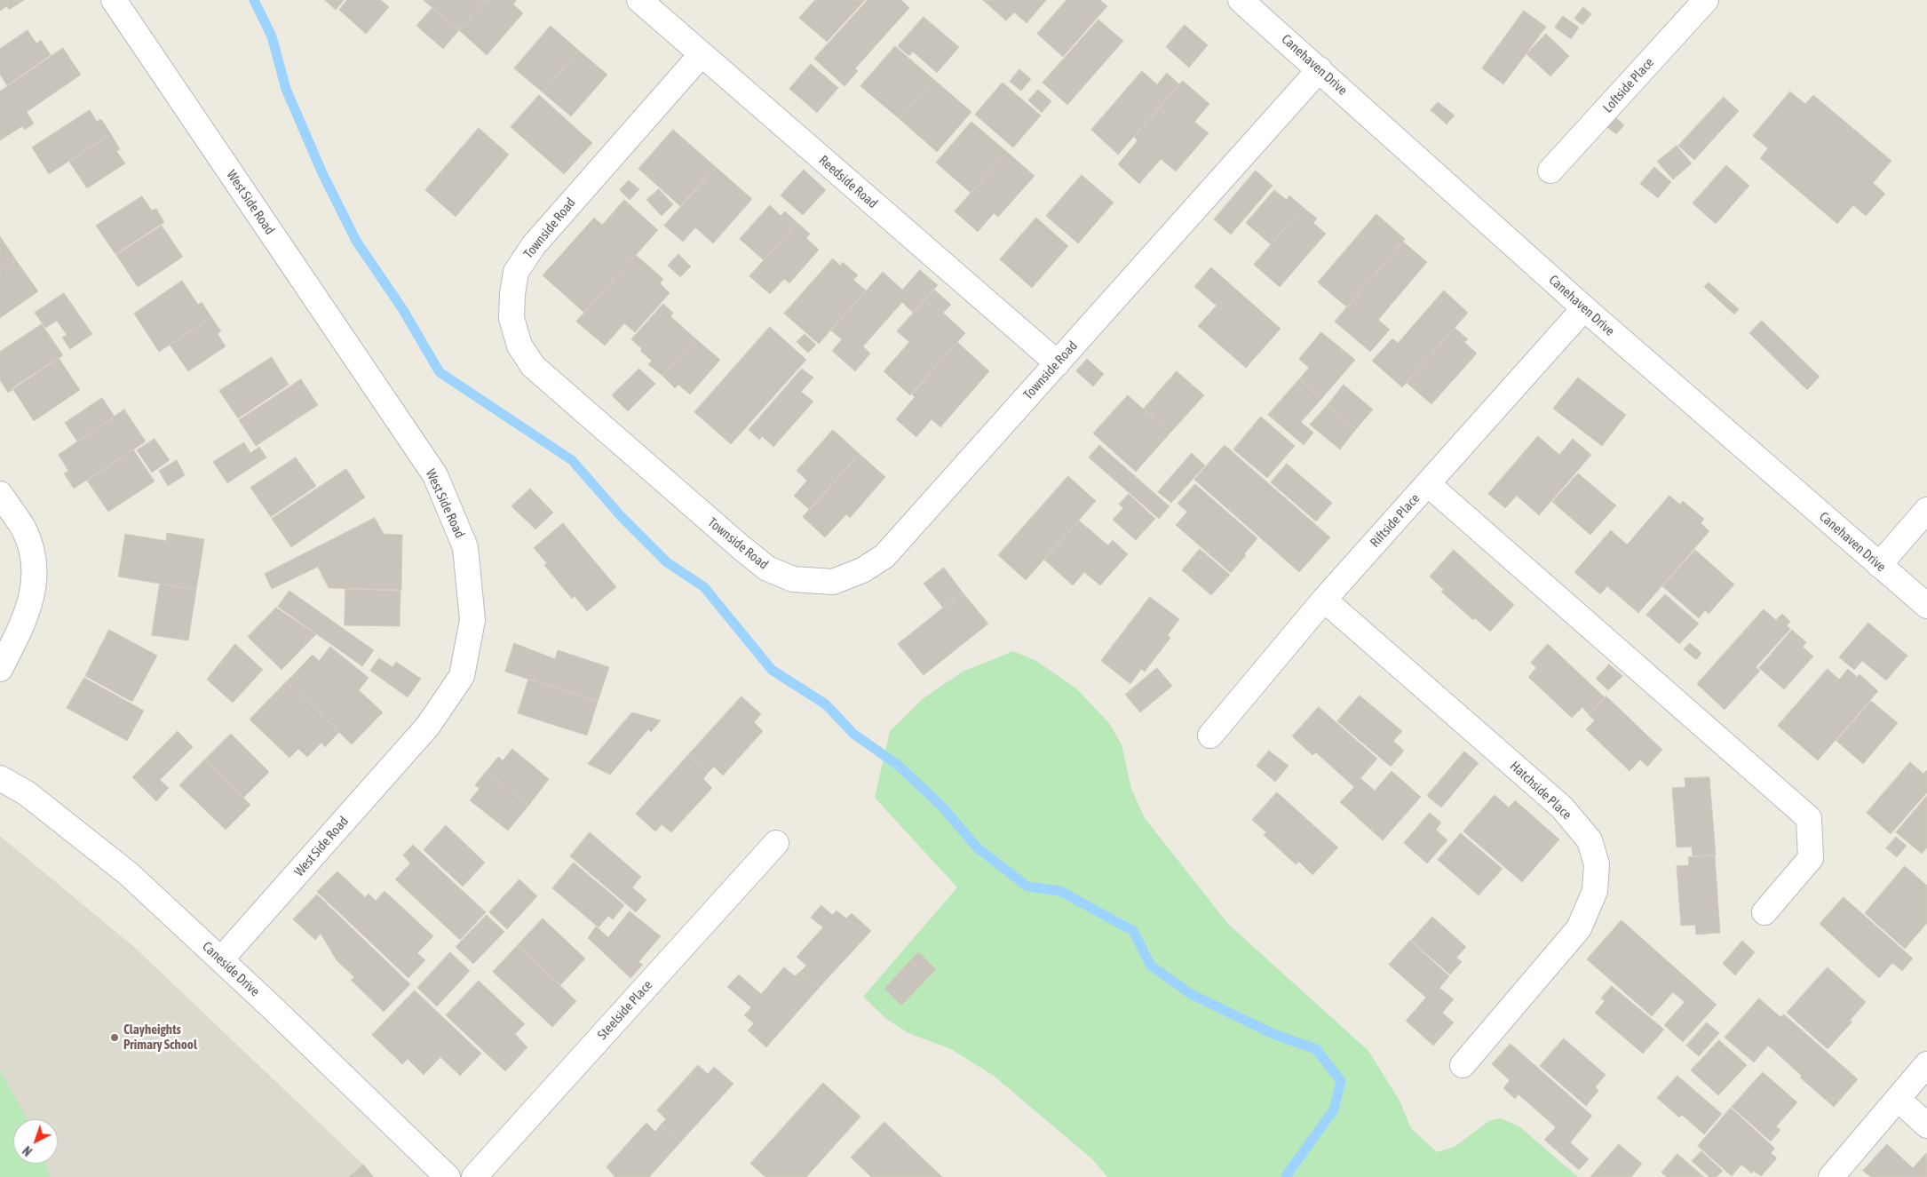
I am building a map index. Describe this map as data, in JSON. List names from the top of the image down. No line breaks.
{"streets":{"street":["Canehaven Drive","Loftside Place","Reedside Road","West Side Road","Townside Road","Riftside Place","Hatchside Place","Caneside Drive","Steelside Place"]},"crossings":[["Canehaven Drive","Townside Road"],["Canehaven Drive","Riftside Place"],["Reedside Road","Townside Road"],["West Side Road","Caneside Drive"],["Riftside Place","Hatchside Place"]],"places":["Clayheights Primary School"],"north":"bottom left"}
